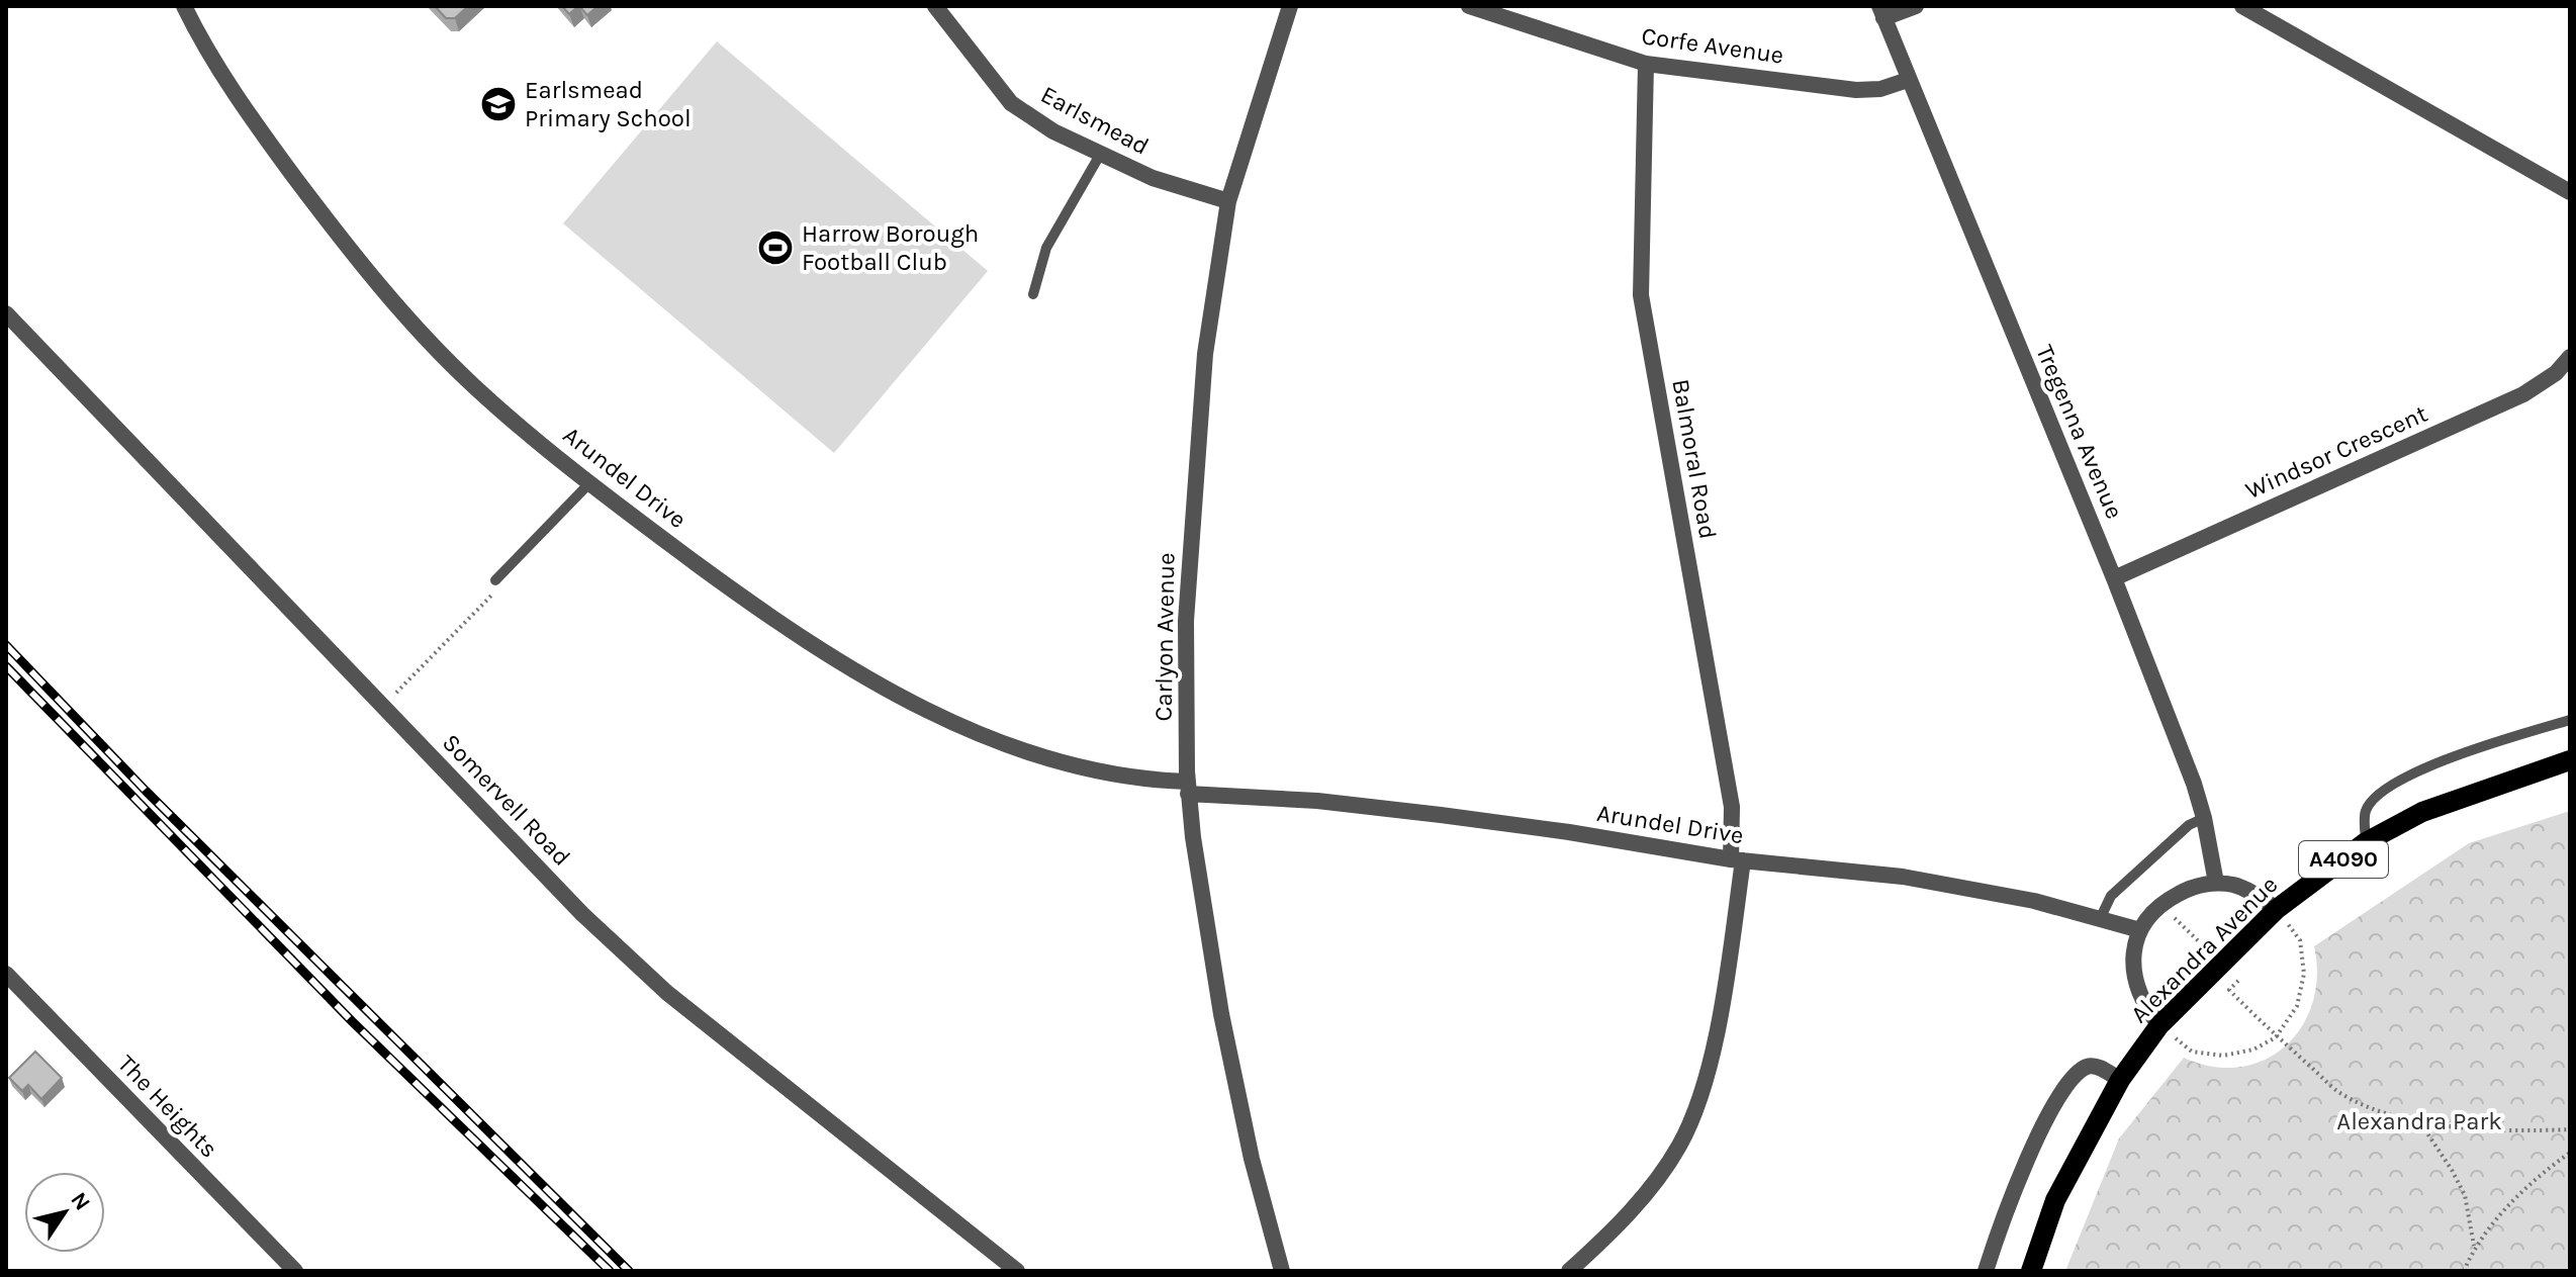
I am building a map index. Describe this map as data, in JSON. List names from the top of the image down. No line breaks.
{"streets":{"main road":["A4090","Alexandra Avenue"],"street":["Corfe Avenue","Earlsmead","Tregenna Avenue","Windsor Crescent","Balmoral Road","Arundel Drive","Carlyon Avenue","Somervell Road","The Heights"]},"crossings":[["Corfe Avenue","Tregenna Avenue"],["Corfe Avenue","Balmoral Road"],["Earlsmead","Carlyon Avenue"],["Tregenna Avenue","Windsor Crescent"],["Balmoral Road","Arundel Drive"],["Arundel Drive","Carlyon Avenue"]],"parks":["Alexandra Park"],"places":{"school or university":["Earlsmead Primary School"],"sports":["Harrow Borough Football Club"]},"north":"top right"}
